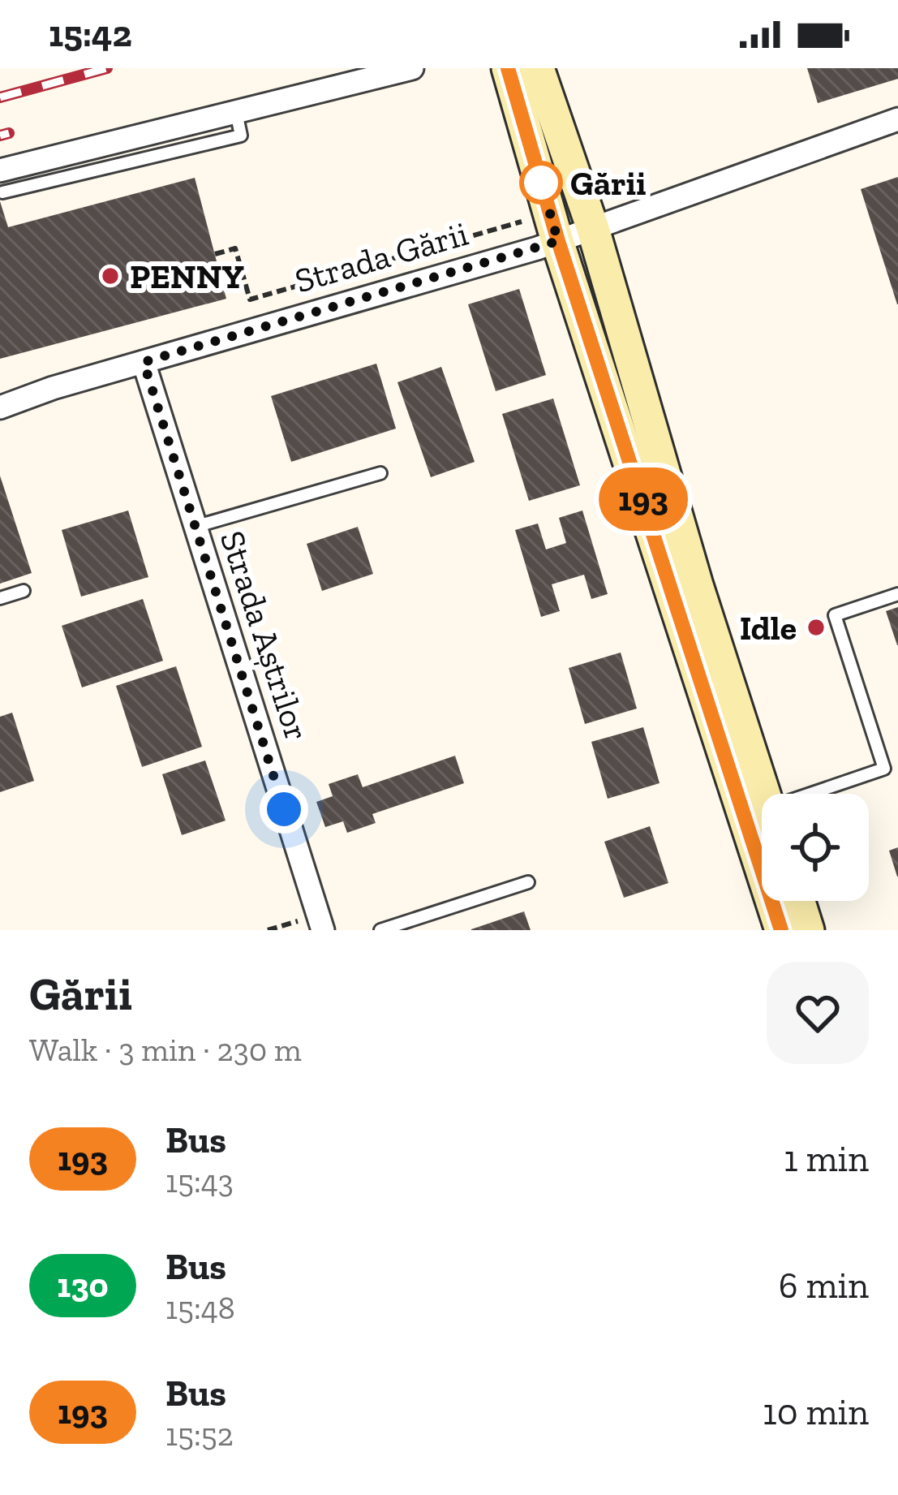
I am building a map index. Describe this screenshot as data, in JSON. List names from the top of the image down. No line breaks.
{"streets":{"street":["Strada Gării","Strada Aștrilor"]},"crossings":[["Strada Gării","Strada Aștrilor"]],"places":["Gării","PENNY","Idle"],"lines":["bus line 193"],"page":{"status":"15:42","on_map":"193","heading":["Gării","Walk · 3 min · 230 m"],"list":[{"mark":"193","name":"Bus","note":"15:43","value":"1 min"},{"mark":"130","name":"Bus","note":"15:48","value":"6 min"},{"mark":"193","name":"Bus","note":"15:52","value":"10 min"}]}}
